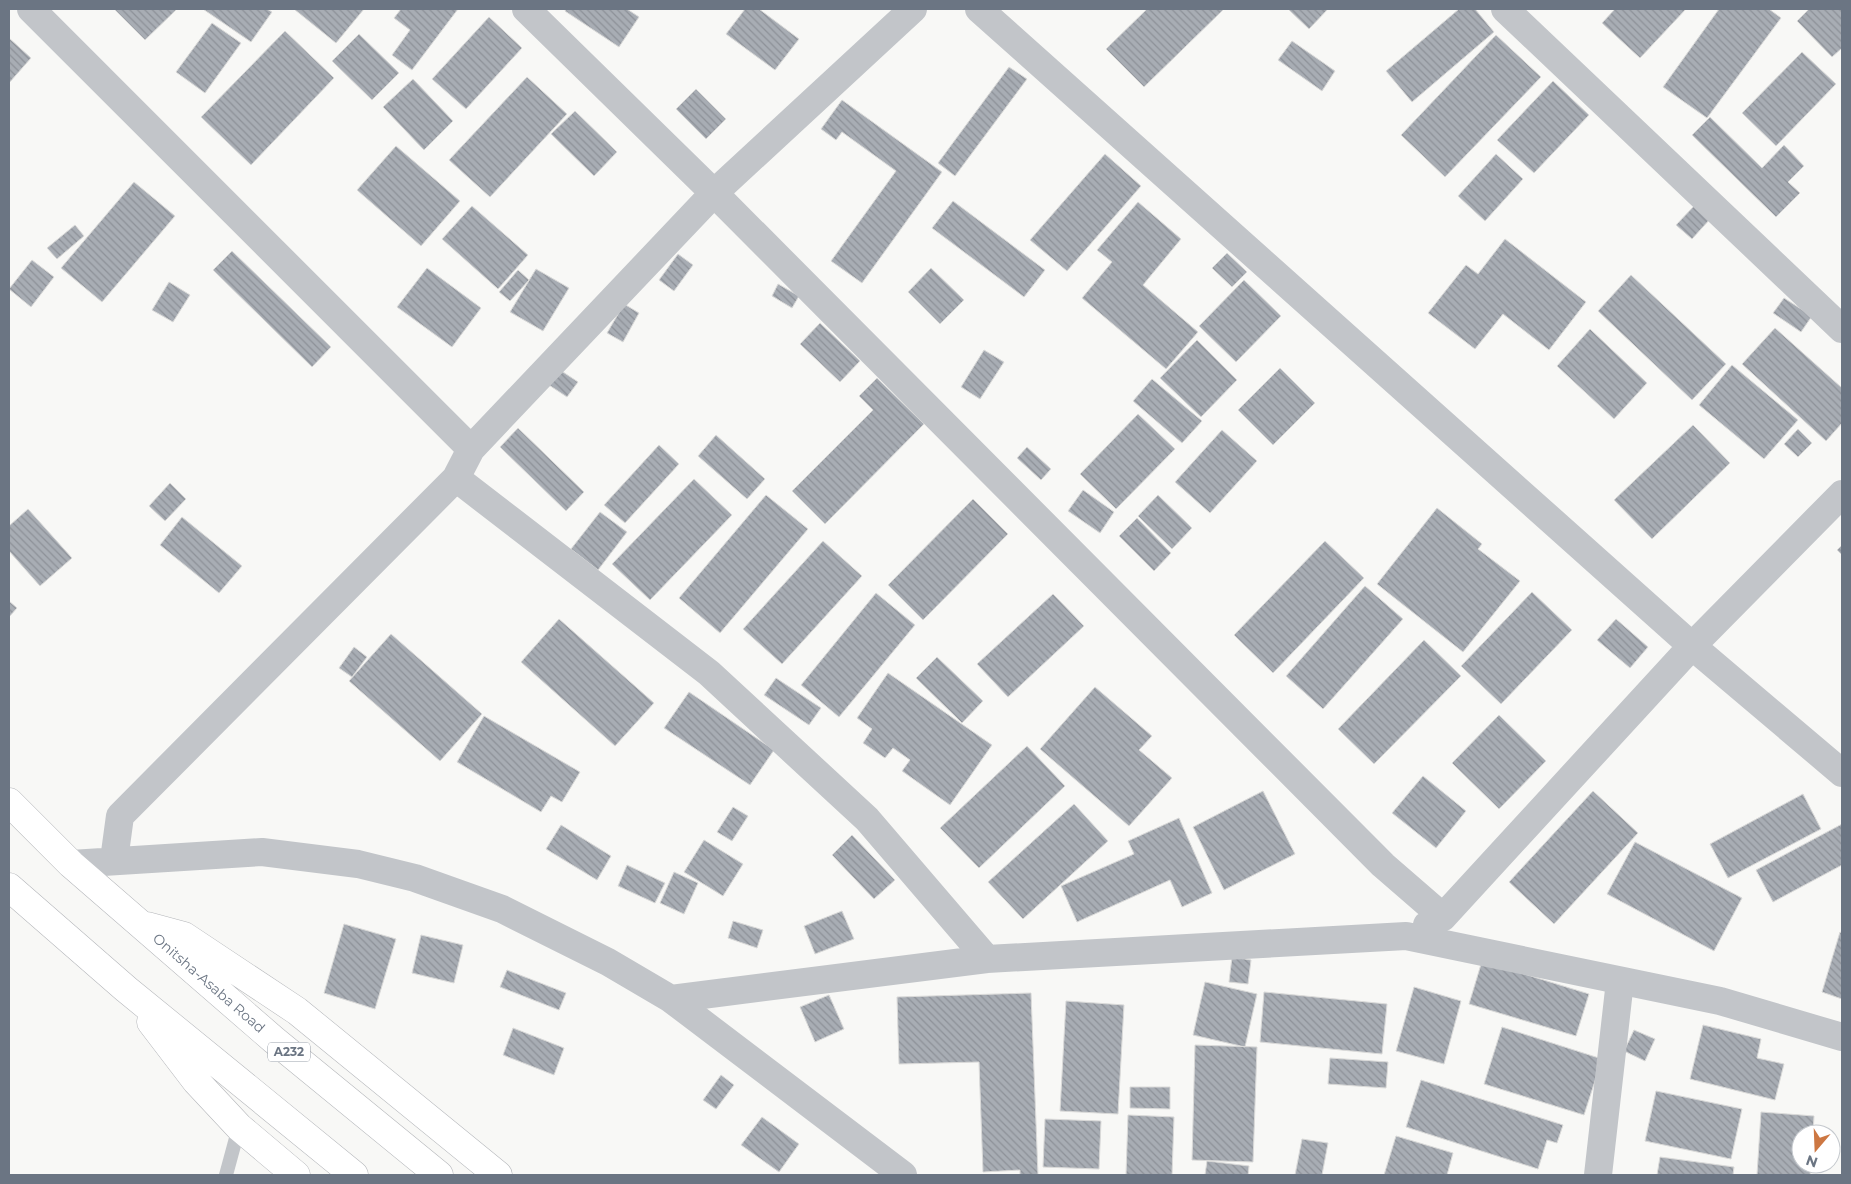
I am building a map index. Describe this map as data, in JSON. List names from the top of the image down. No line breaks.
{"streets":{"highway":["Onitsha-Asaba Road","A232"]},"north":"bottom"}
